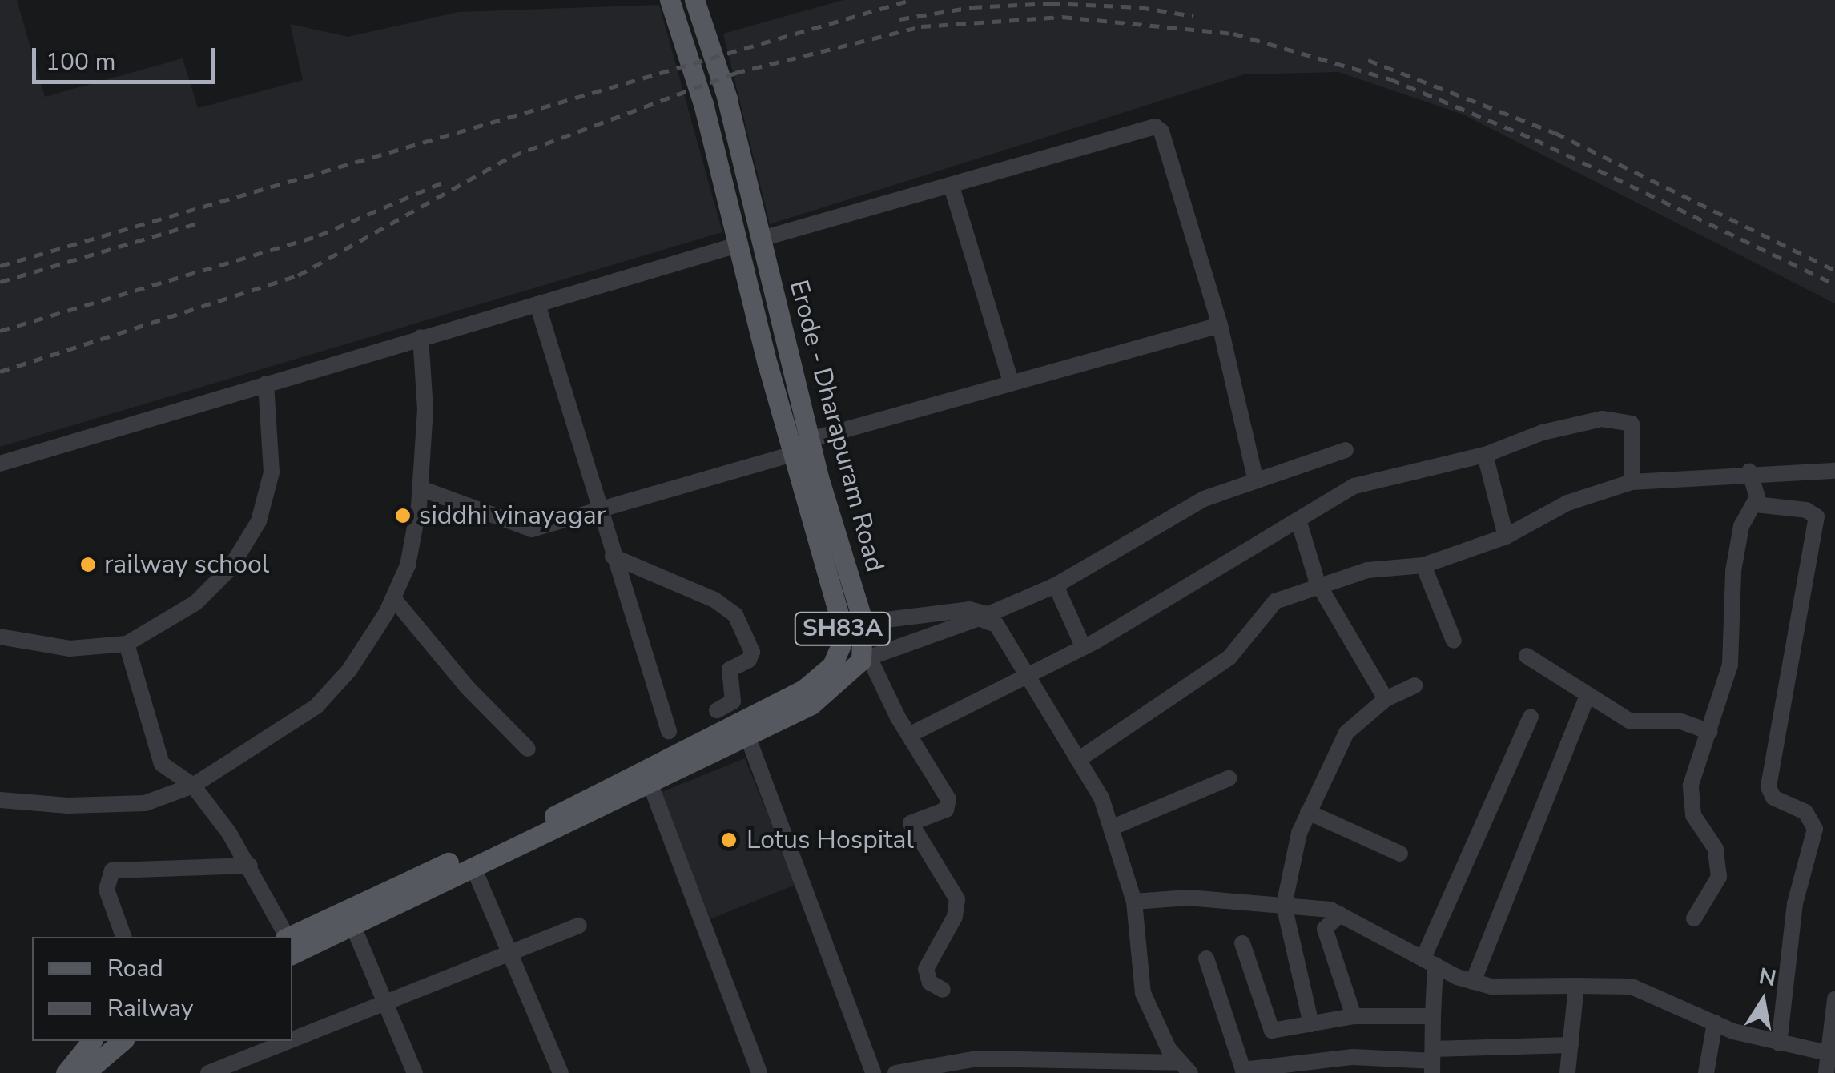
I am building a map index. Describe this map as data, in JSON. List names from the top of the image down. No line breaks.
{"streets":{"main road":["Erode - Dharapuram Road","SH83A"]},"crossings":[["Erode - Dharapuram Road","SH83A"]],"places":["siddhi vinayagar","railway school","Lotus Hospital"],"legend":["Road","Railway"],"scale_bar":"100 m","north":"top"}
